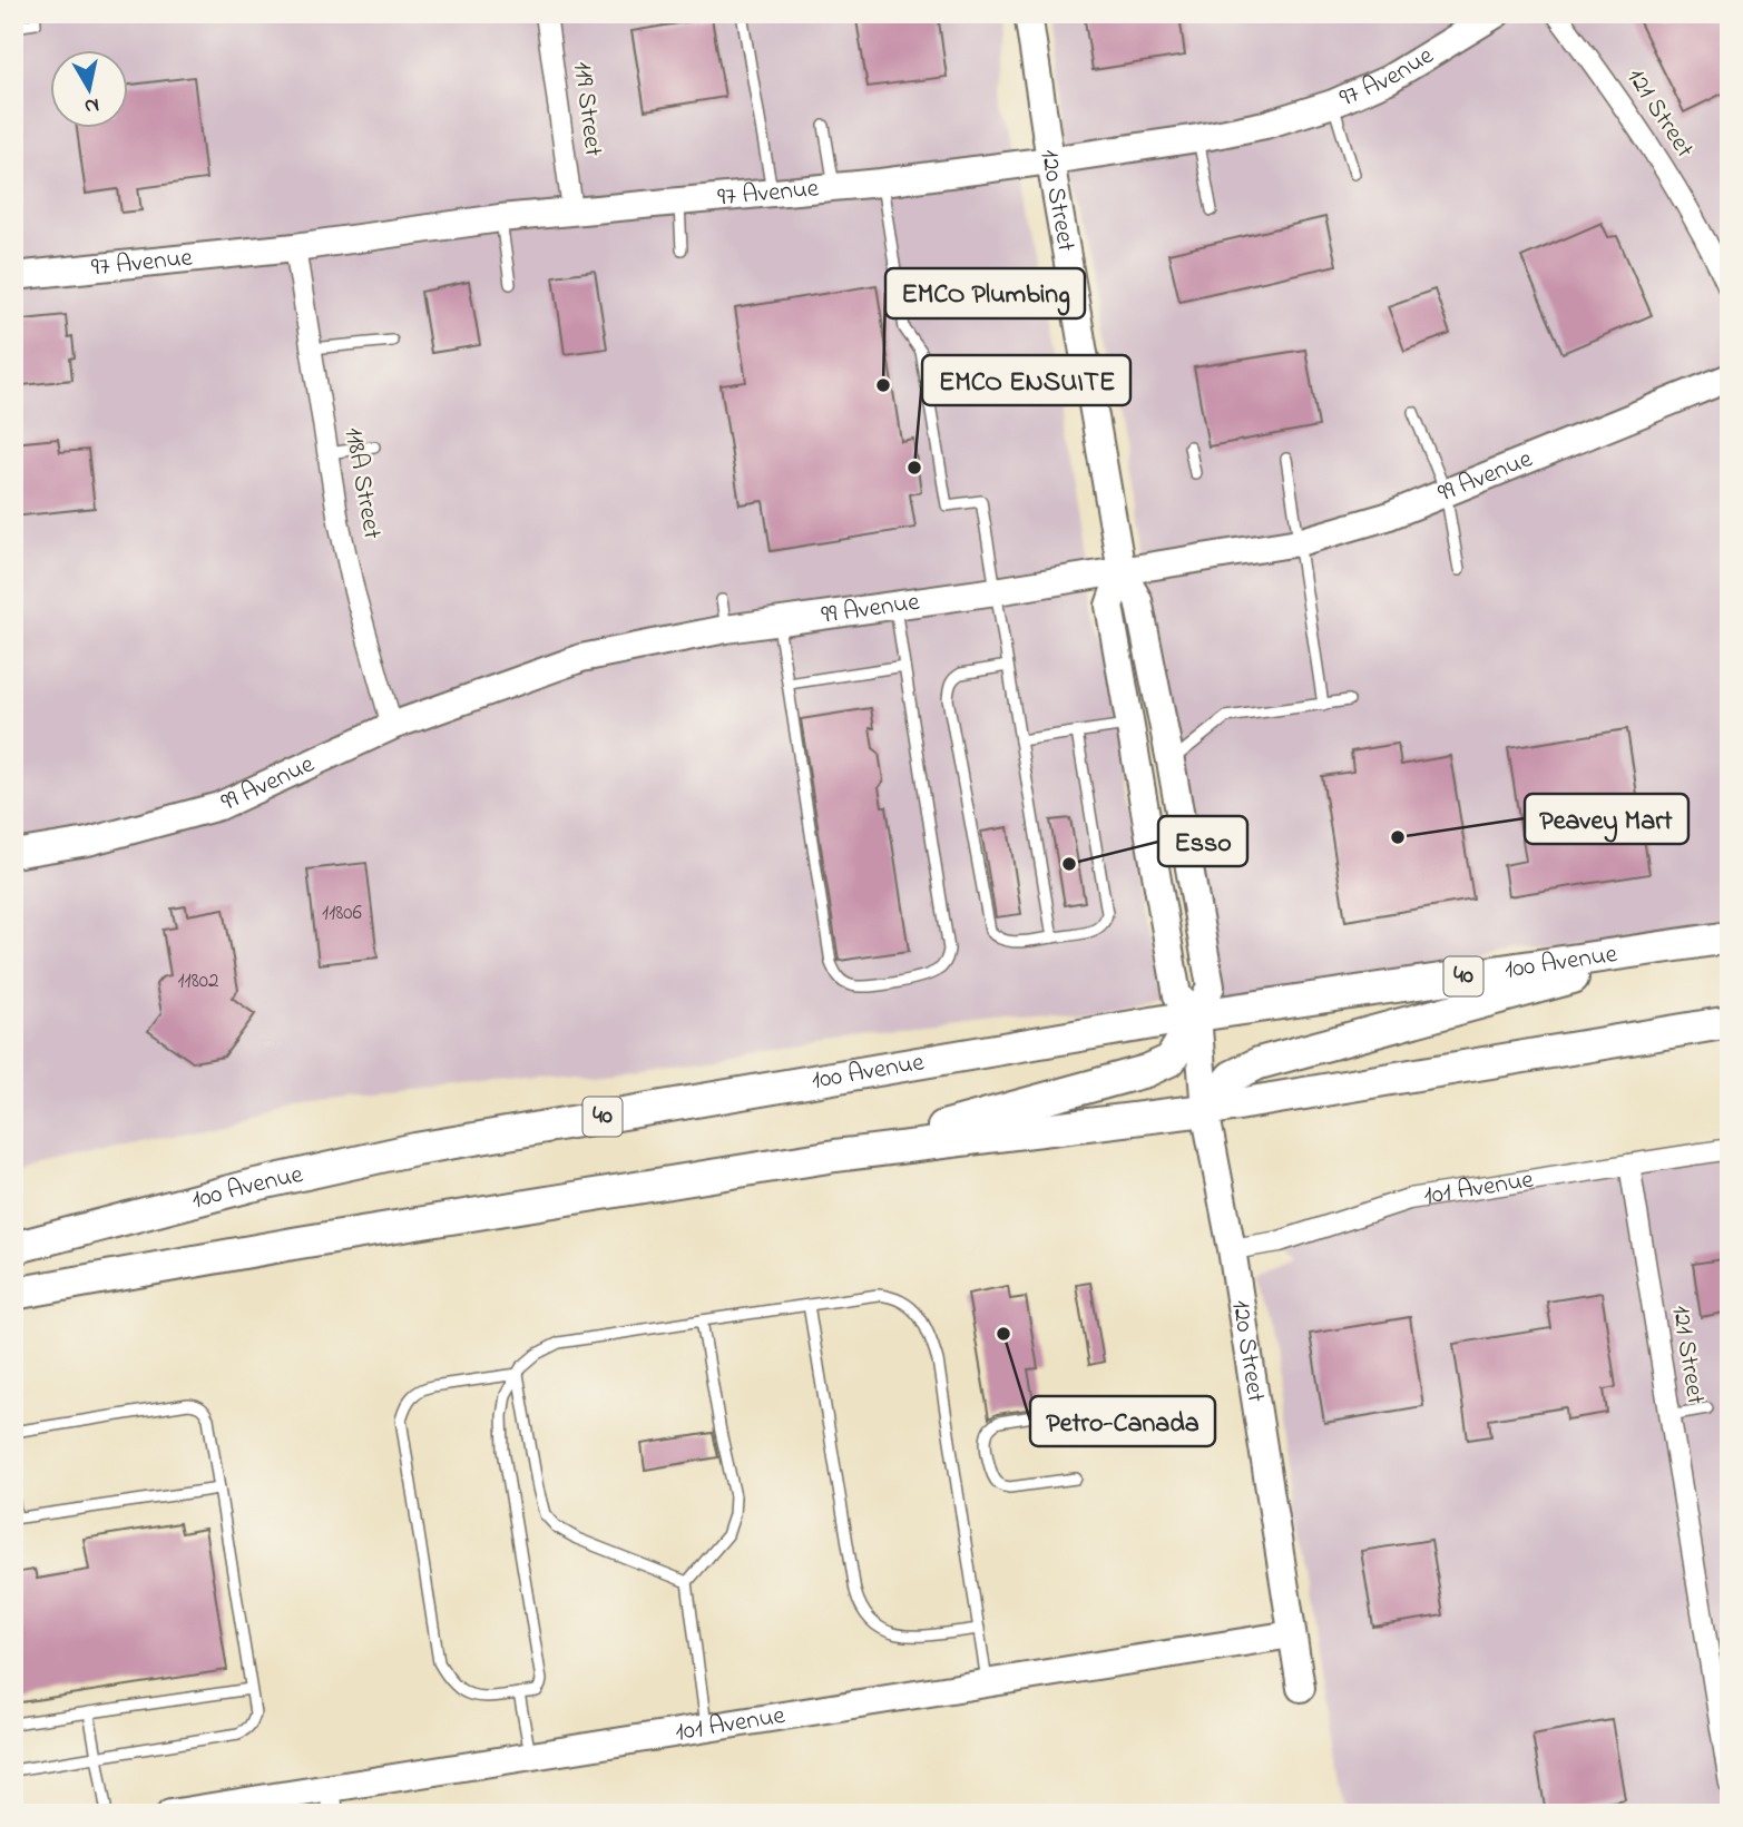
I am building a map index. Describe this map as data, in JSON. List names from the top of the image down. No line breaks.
{"streets":{"main road":["100 Avenue","40"],"street":["97 Avenue","119 Street","121 Street","120 Street","99 Avenue","118A Street","101 Avenue"]},"crossings":[["97 Avenue","119 Street"],["97 Avenue","120 Street"],["97 Avenue","118A Street"],["121 Street","101 Avenue"],["120 Street","99 Avenue"],["120 Street","100 Avenue"],["120 Street","101 Avenue"],["99 Avenue","118A Street"]],"places":["EMCO Plumbing","EMCO ENSUITE","Peavey Mart","Esso","Petro-Canada"],"house_numbers":["11806","11802"],"north":"bottom"}
